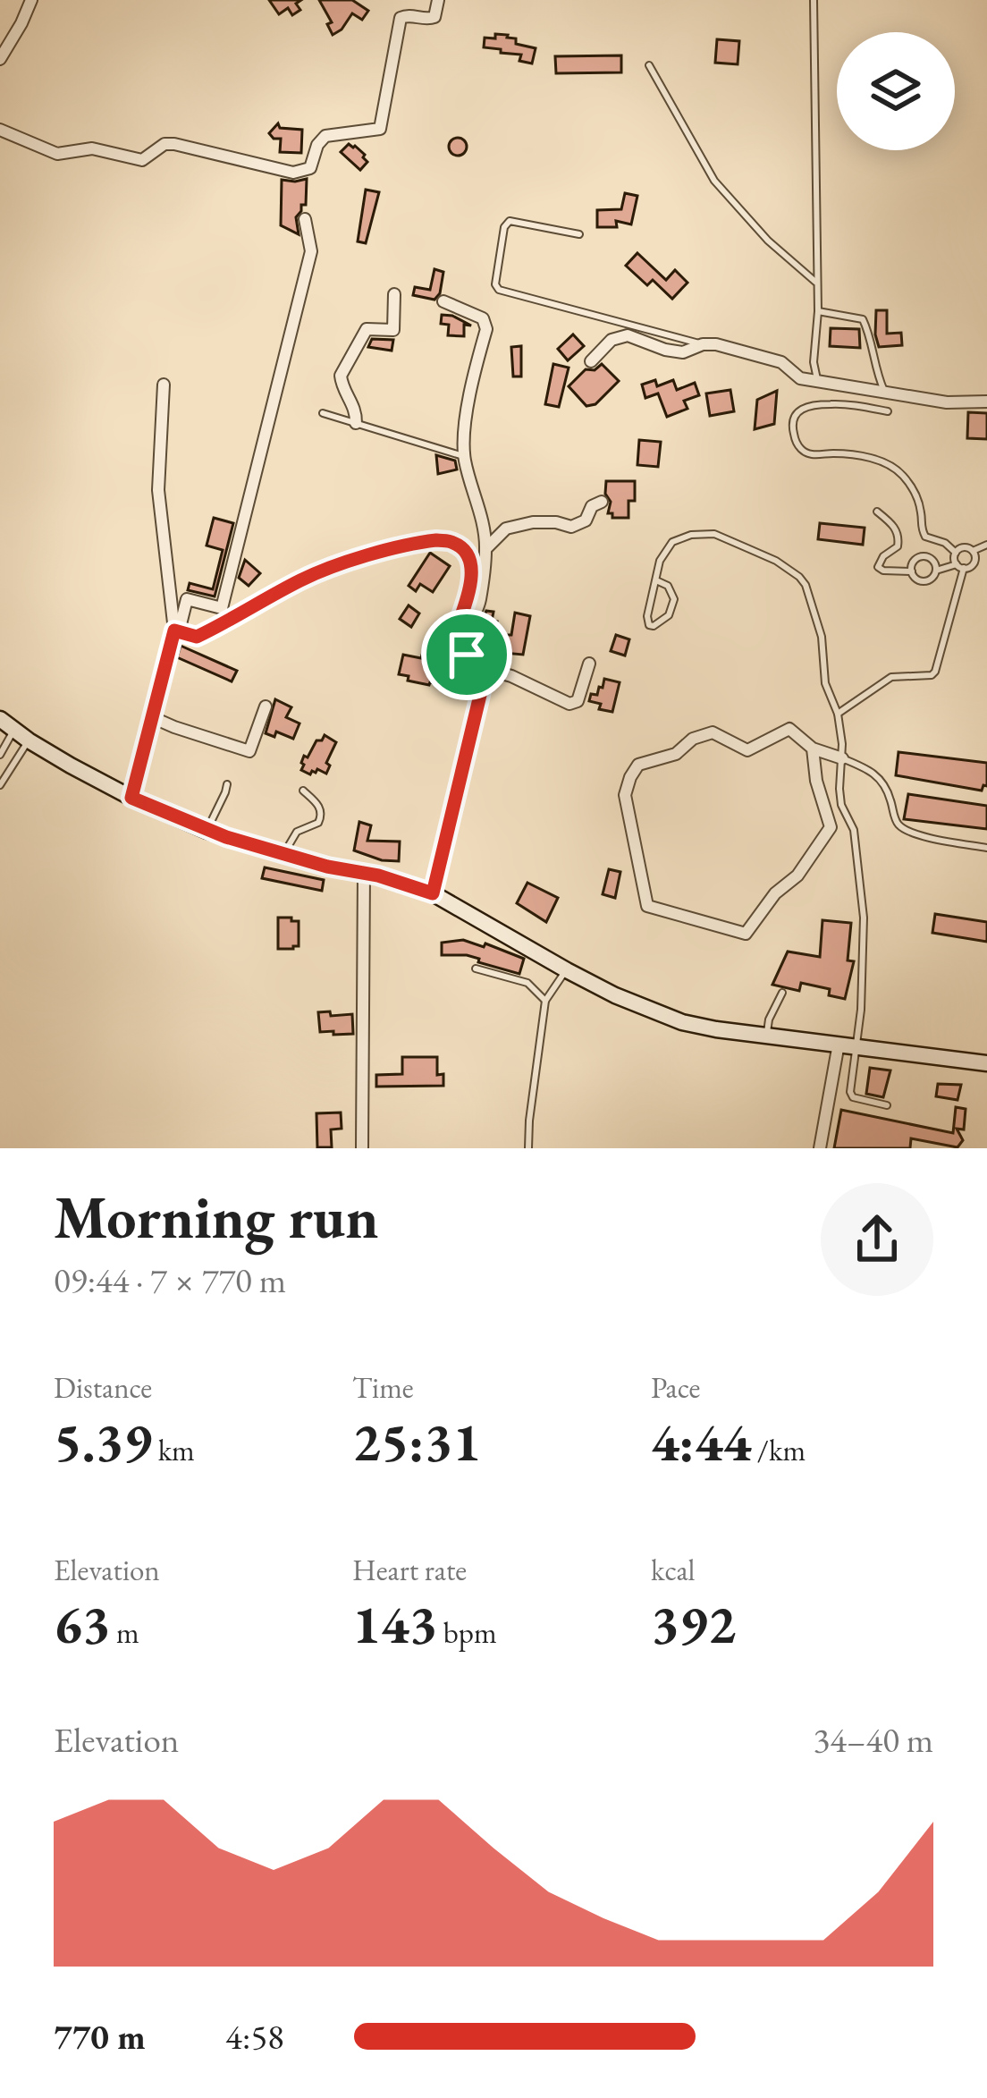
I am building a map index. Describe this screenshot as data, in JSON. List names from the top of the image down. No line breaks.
{"page":{"heading":["Morning run","09:44 · 7 × 770 m"],"stats":[["Distance","5.39 km"],["Time","25:31"],["Pace","4:44 /km"],["Elevation","63 m"],["Heart rate","143 bpm"],["kcal","392"]],"chart":["Elevation","34–40 m"],"list":[{"name":"770 m","note":"4:58"}]}}
